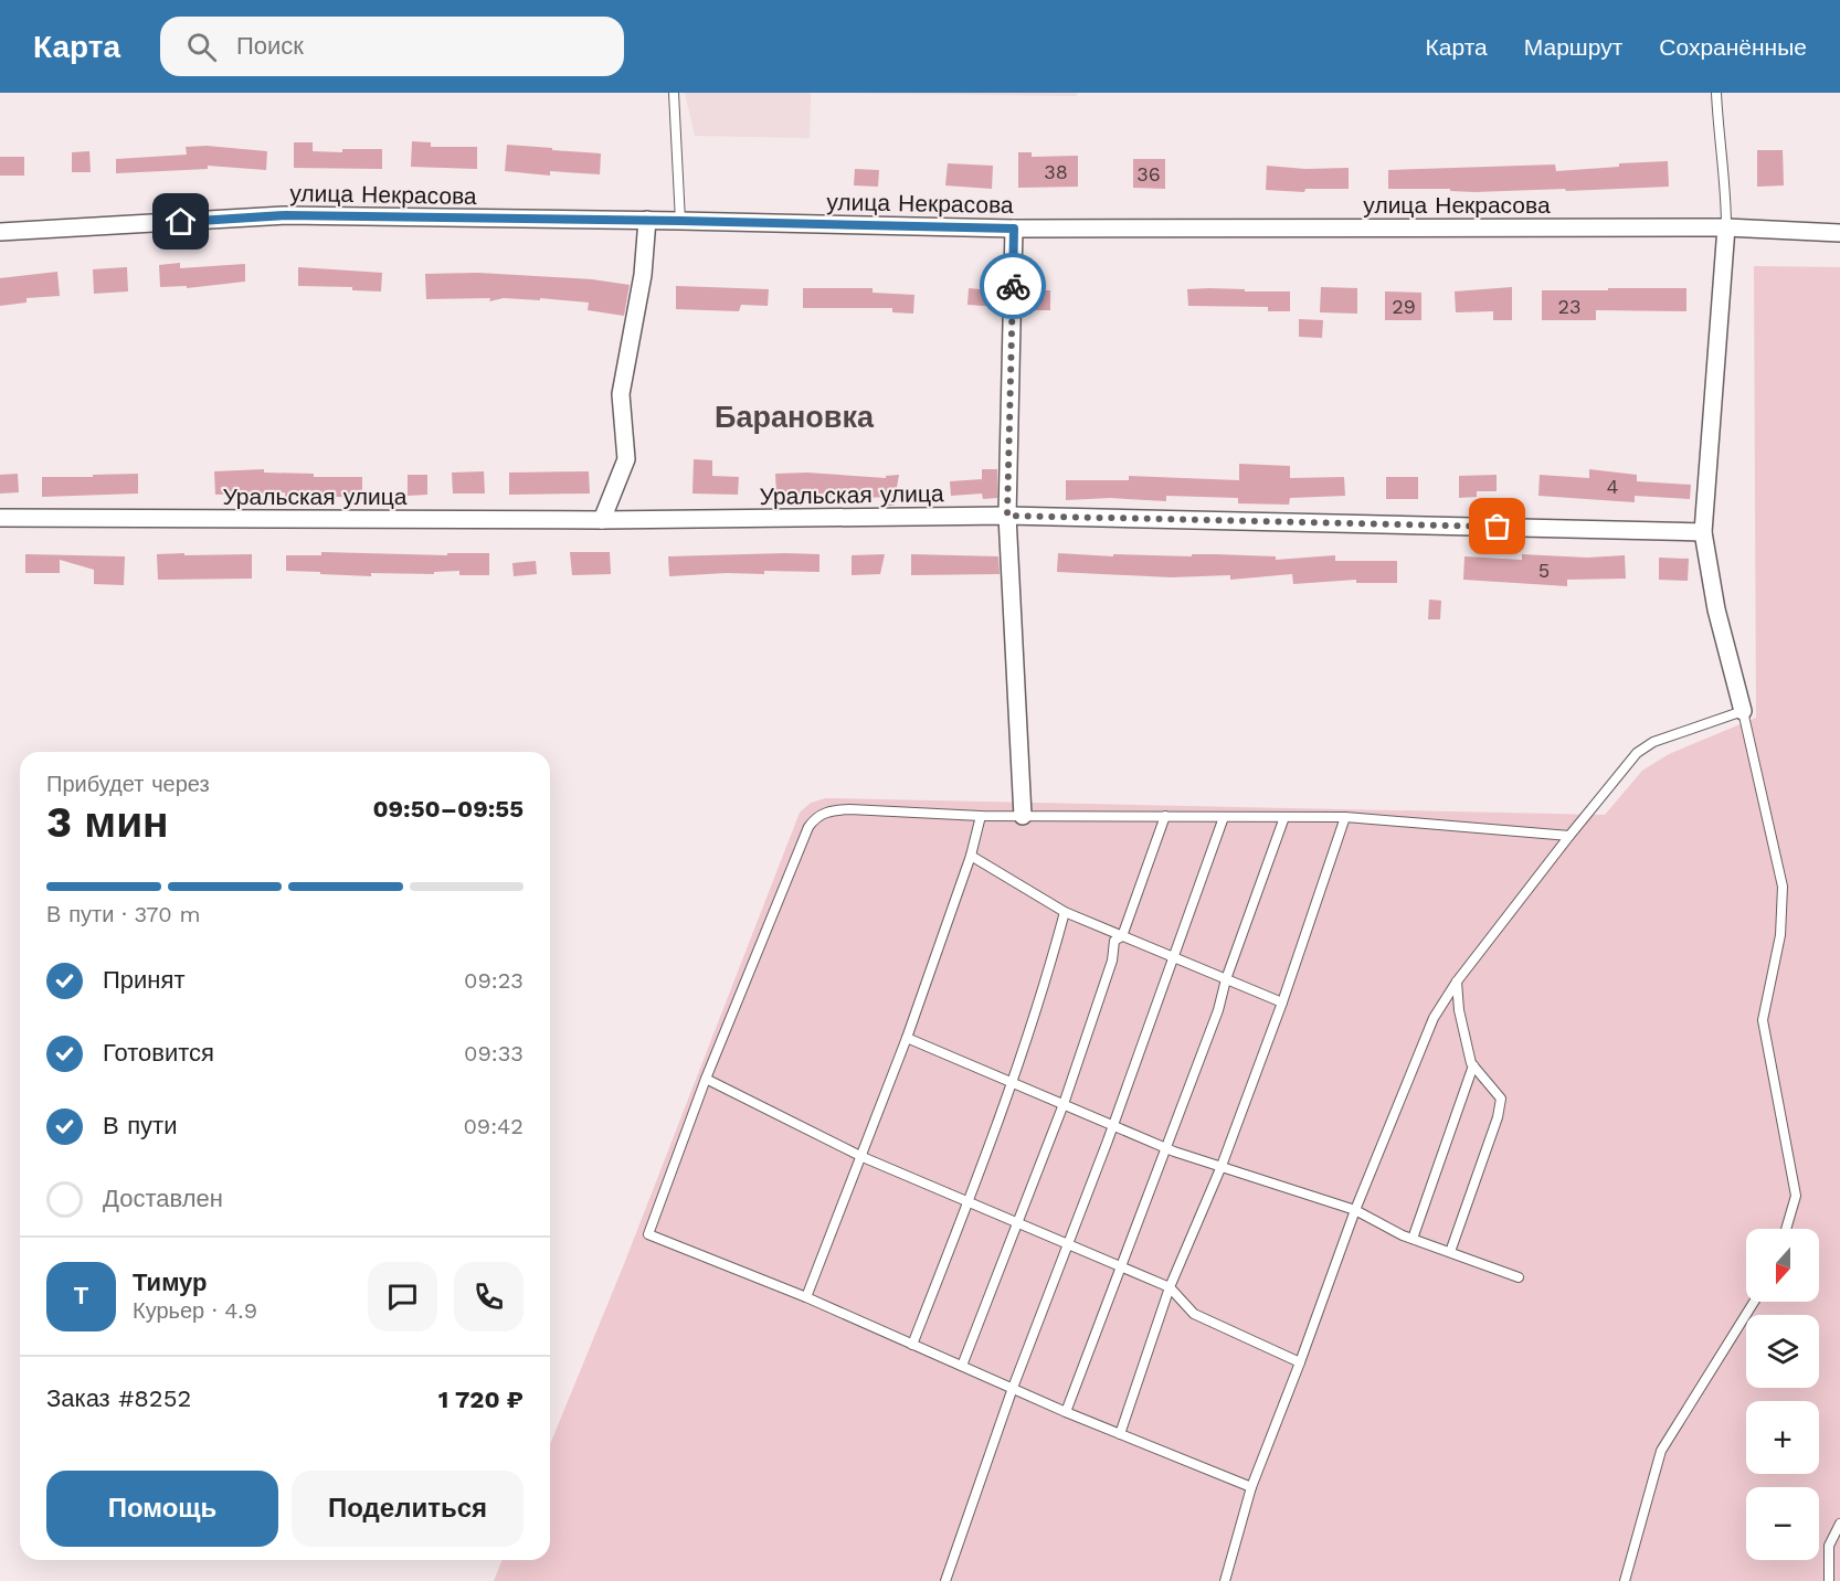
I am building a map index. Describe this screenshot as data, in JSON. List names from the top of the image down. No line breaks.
{"streets":{"street":["улица Некрасова","Уральская улица"]},"districts":["Барановка"],"house_numbers":["38","36","29","23","4","5"],"north":"bottom","page":{"header":"Карта","search":"Поиск","nav":["Карта","Маршрут","Сохранённые"],"heading":["3 мин","Прибудет через","09:50–09:55"],"panel":["Тимур","Курьер · 4.9","Заказ #8252","1 720 ₽"],"bar":"В пути · 370 m","list":[["Принят","09:23"],["Готовится","09:33"],["В пути","09:42"],"Доставлен"],"map_buttons":["+","−"],"round":"Т","buttons":["Помощь","Поделиться"]}}
